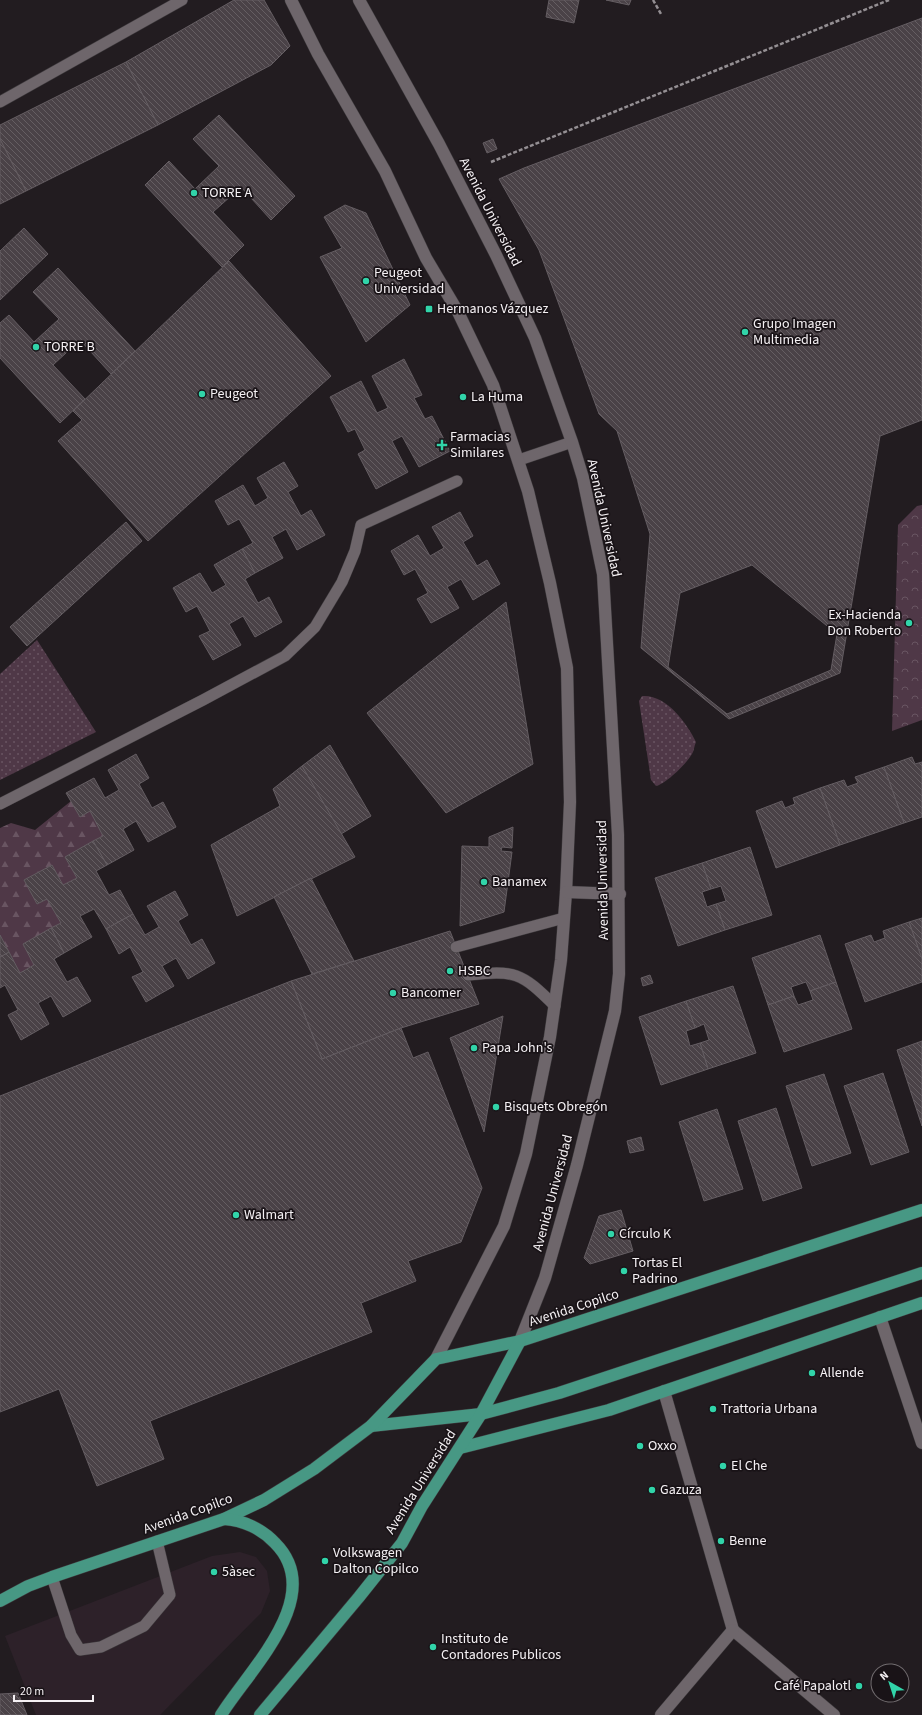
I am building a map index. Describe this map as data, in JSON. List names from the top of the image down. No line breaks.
{"streets":{"main road":["Avenida Universidad","Avenida Copilco"]},"crossings":[["Avenida Universidad","Avenida Copilco"]],"places":{"other":["TORRE A","Peugeot Universidad","Grupo Imagen Multimedia","TORRE B","Peugeot","La Huma","Ex-Hacienda Don Roberto","Banamex","HSBC","Bancomer","Papa John's","Bisquets Obregón","Walmart","Círculo K","Tortas El Padrino","Allende","Trattoria Urbana","Oxxo","El Che","Gazuza","Benne","Volkswagen Dalton Copilco","5àsec","Instituto de Contadores Publicos","Café Papalotl"],"transit":["Hermanos Vázquez"],"health":["Farmacias Similares"]},"scale_bar":"20 m","north":"top left"}
